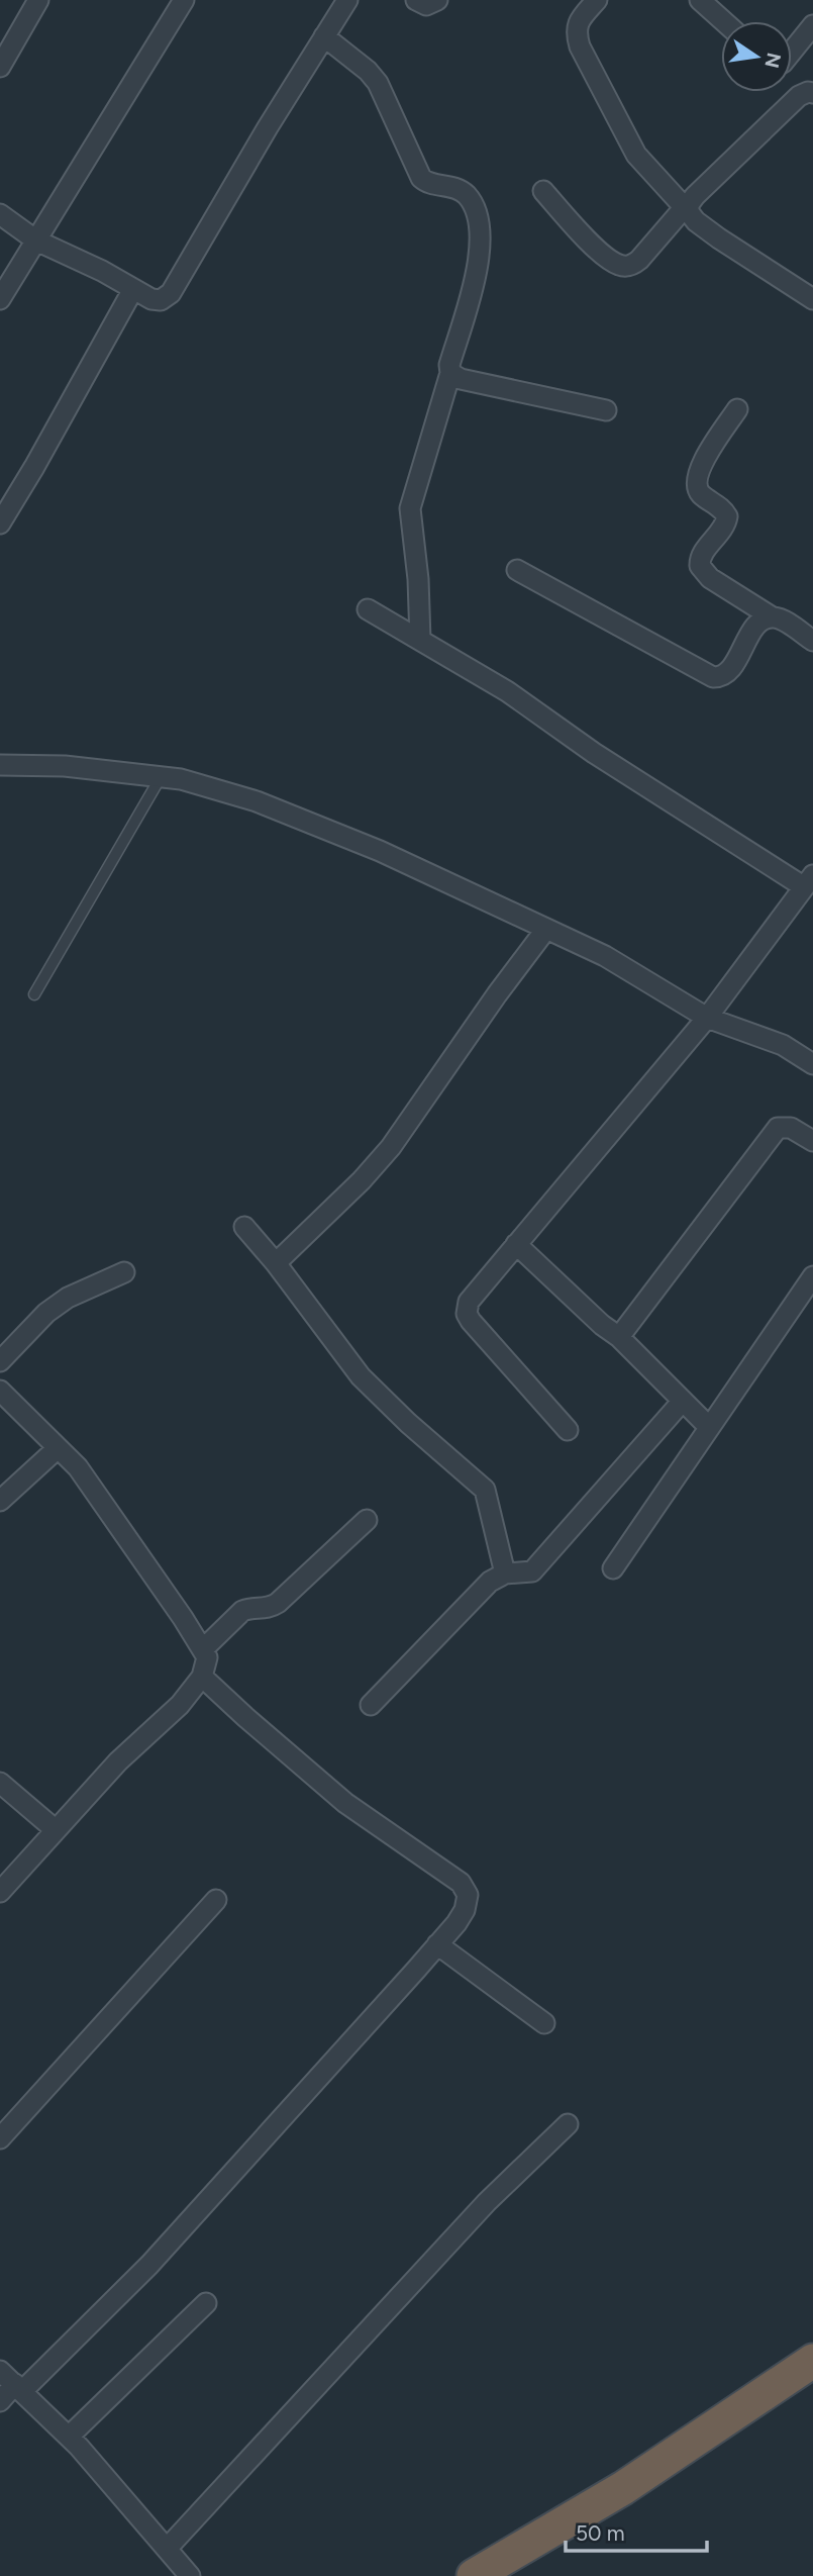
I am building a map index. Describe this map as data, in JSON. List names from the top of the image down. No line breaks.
{"scale_bar":"50 m","north":"right"}
